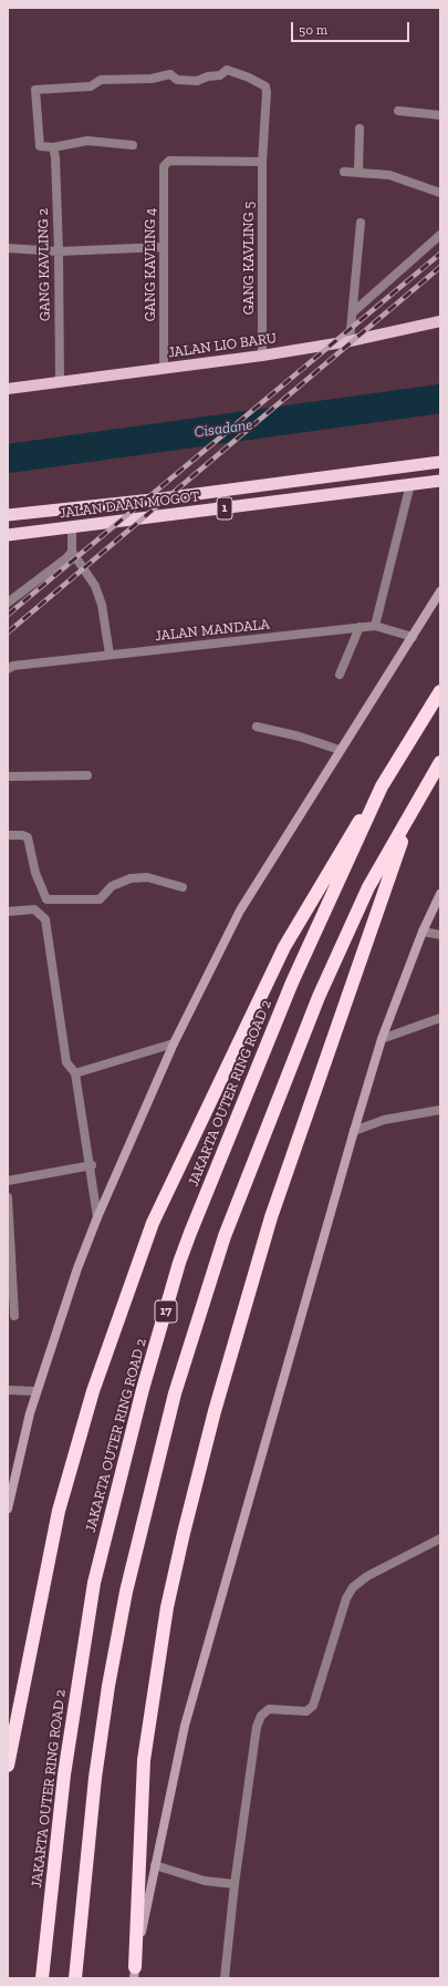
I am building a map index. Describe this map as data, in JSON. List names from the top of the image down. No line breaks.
{"streets":{"highway":["JALAN DAAN MOGOT","1","JAKARTA OUTER RING ROAD 2","17"],"main road":["JALAN LIO BARU"],"street":["GANG KAVLING 5","GANG KAVLING 2","GANG KAVLING 4","JALAN MANDALA"]},"crossings":[["GANG KAVLING 5","GANG KAVLING 2"],["GANG KAVLING 5","GANG KAVLING 4"],["GANG KAVLING 5","JALAN LIO BARU"],["GANG KAVLING 2","JALAN LIO BARU"],["GANG KAVLING 4","JALAN LIO BARU"]],"water":["Cisadane"],"scale_bar":"50 m"}
